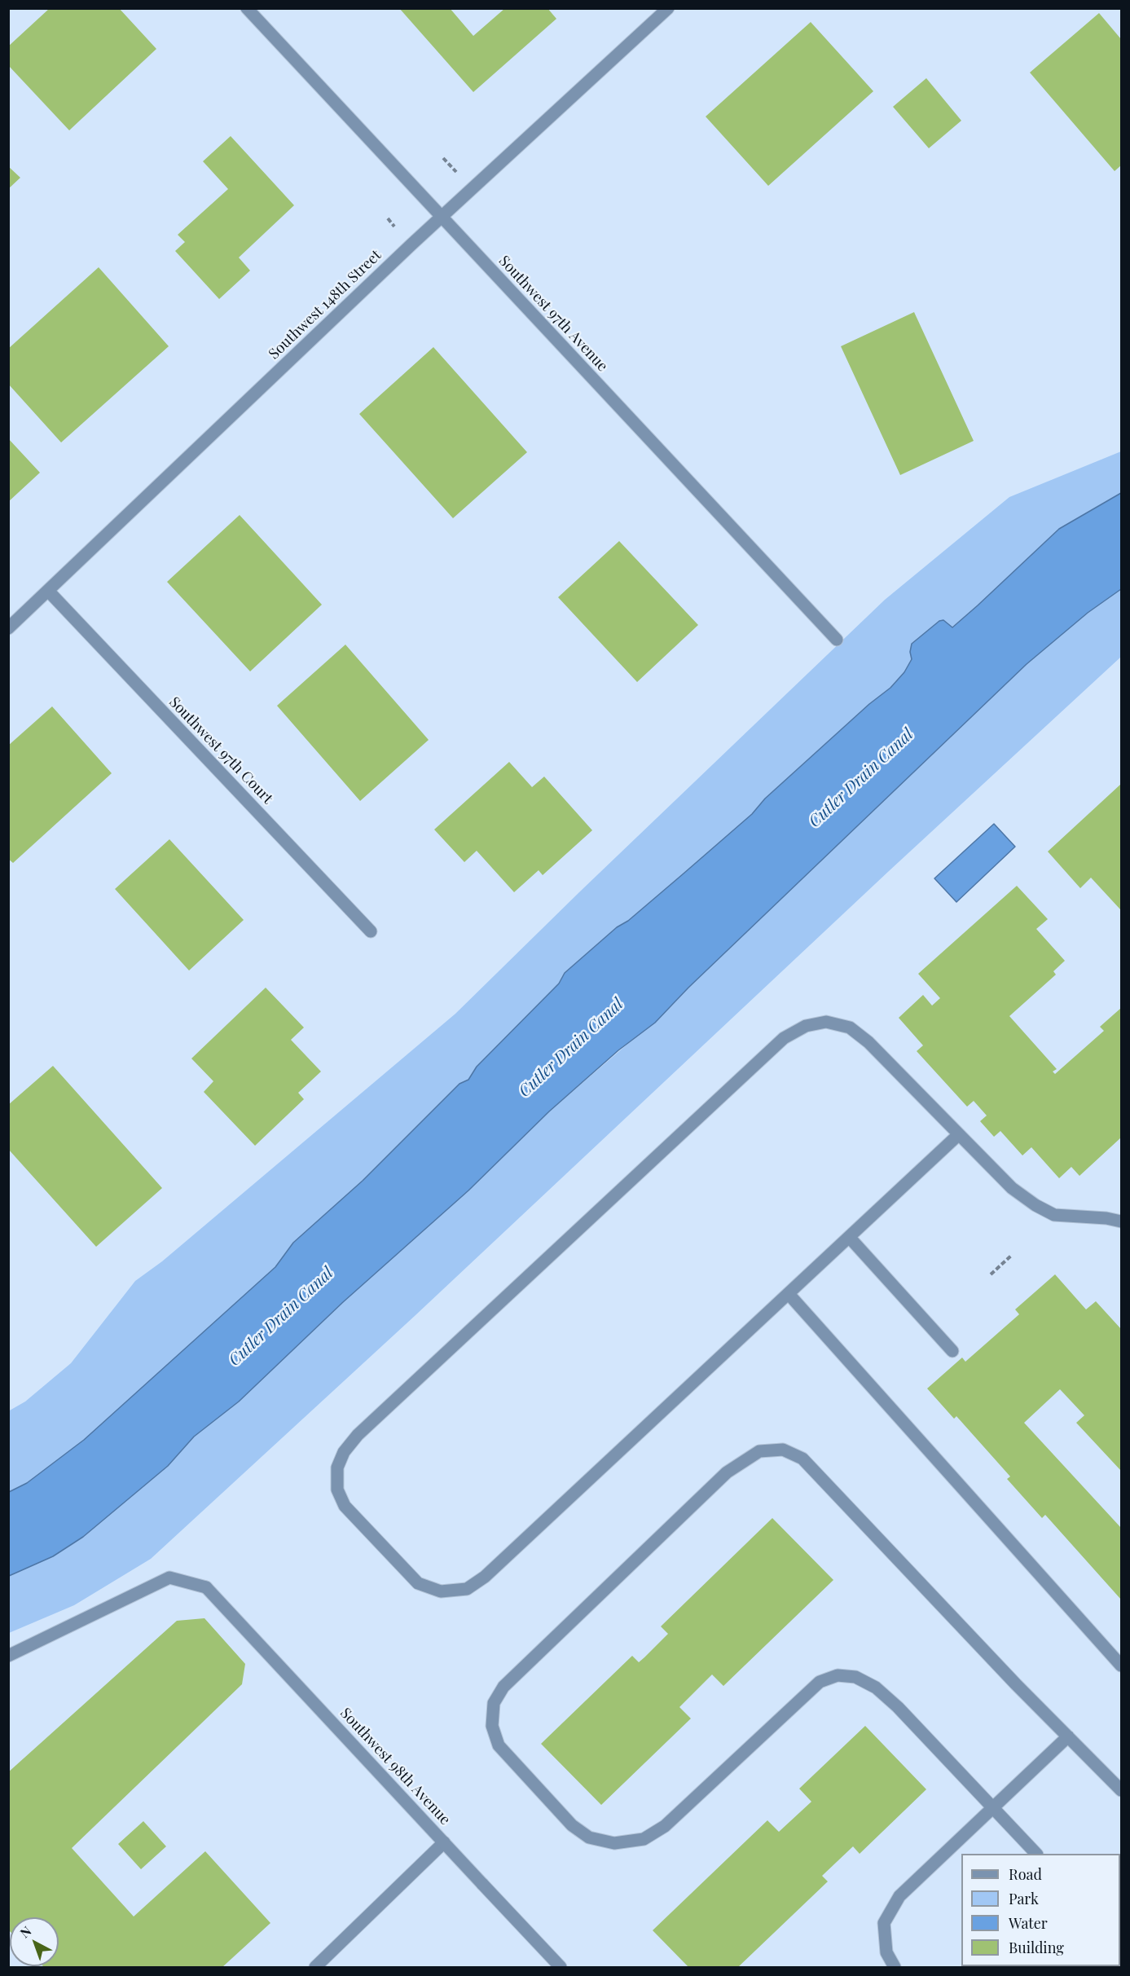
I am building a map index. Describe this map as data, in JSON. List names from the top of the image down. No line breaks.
{"streets":{"street":["Southwest 148th Street","Southwest 97th Avenue","Southwest 97th Court","Southwest 98th Avenue"]},"crossings":[["Southwest 148th Street","Southwest 97th Avenue"],["Southwest 148th Street","Southwest 97th Court"]],"water":["Cutler Drain Canal"],"legend":["Road","Park","Water","Building"],"north":"top left"}
